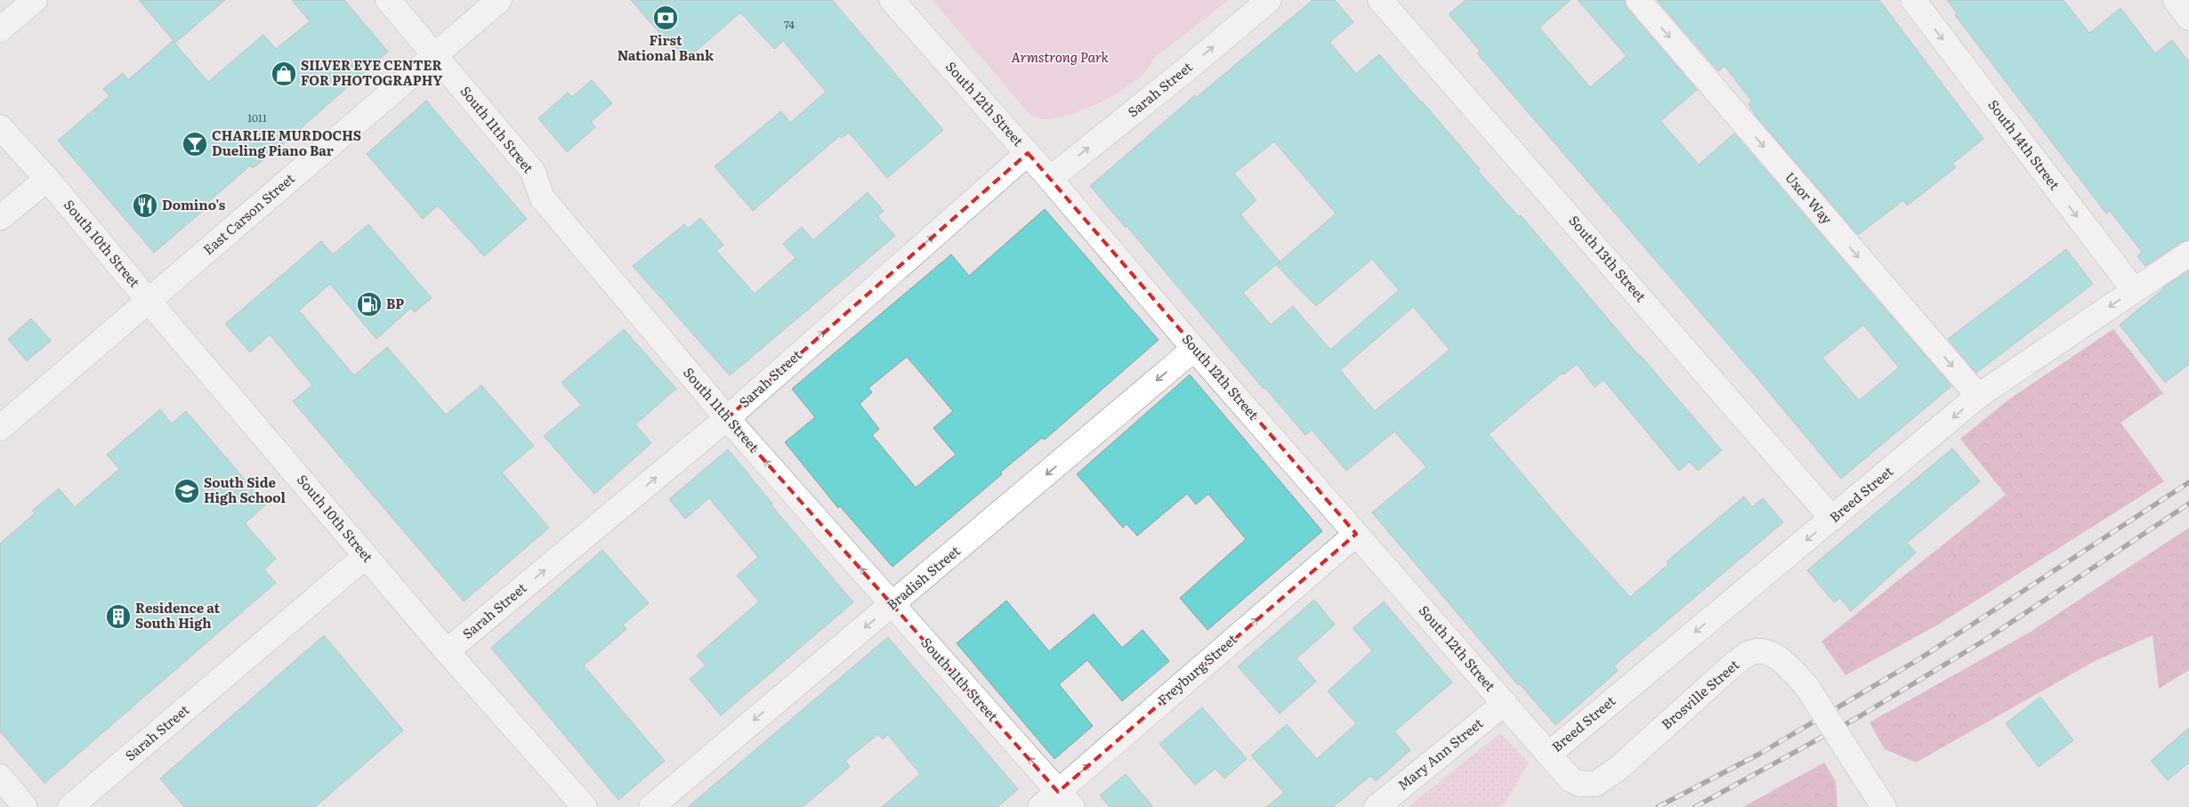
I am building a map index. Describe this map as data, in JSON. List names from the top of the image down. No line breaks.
{"streets":{"street":["Sarah Street","South 12th Street","South 11th Street","South 14th Street","Uxor Way","East Carson Street","South 10th Street","South 13th Street","Breed Street","Bradish Street","Freyburg Street","Brosville Street","Mary Ann Street"]},"crossings":[["Sarah Street","South 12th Street"],["Sarah Street","South 11th Street"],["Sarah Street","South 10th Street"],["South 12th Street","Breed Street"],["South 12th Street","Bradish Street"],["South 12th Street","Freyburg Street"],["South 12th Street","Brosville Street"],["South 12th Street","Mary Ann Street"],["South 11th Street","East Carson Street"],["South 11th Street","Bradish Street"],["South 11th Street","Freyburg Street"],["South 14th Street","Breed Street"],["Uxor Way","Breed Street"],["East Carson Street","South 10th Street"],["South 13th Street","Breed Street"],["Breed Street","Brosville Street"]],"one_way":["Sarah Street","South 11th Street","South 14th Street","Uxor Way","Breed Street","Bradish Street","Freyburg Street"],"parks":["Armstrong Park"],"places":{"bank":["First National Bank"],"shop":["SILVER EYE CENTER FOR PHOTOGRAPHY"],"bar":["CHARLIE MURDOCHS Dueling Piano Bar"],"restaurant":["Domino's"],"fuel station":["BP"],"school or university":["South Side High School"],"building":["Residence at South High"]},"house_numbers":["74","1011"]}
